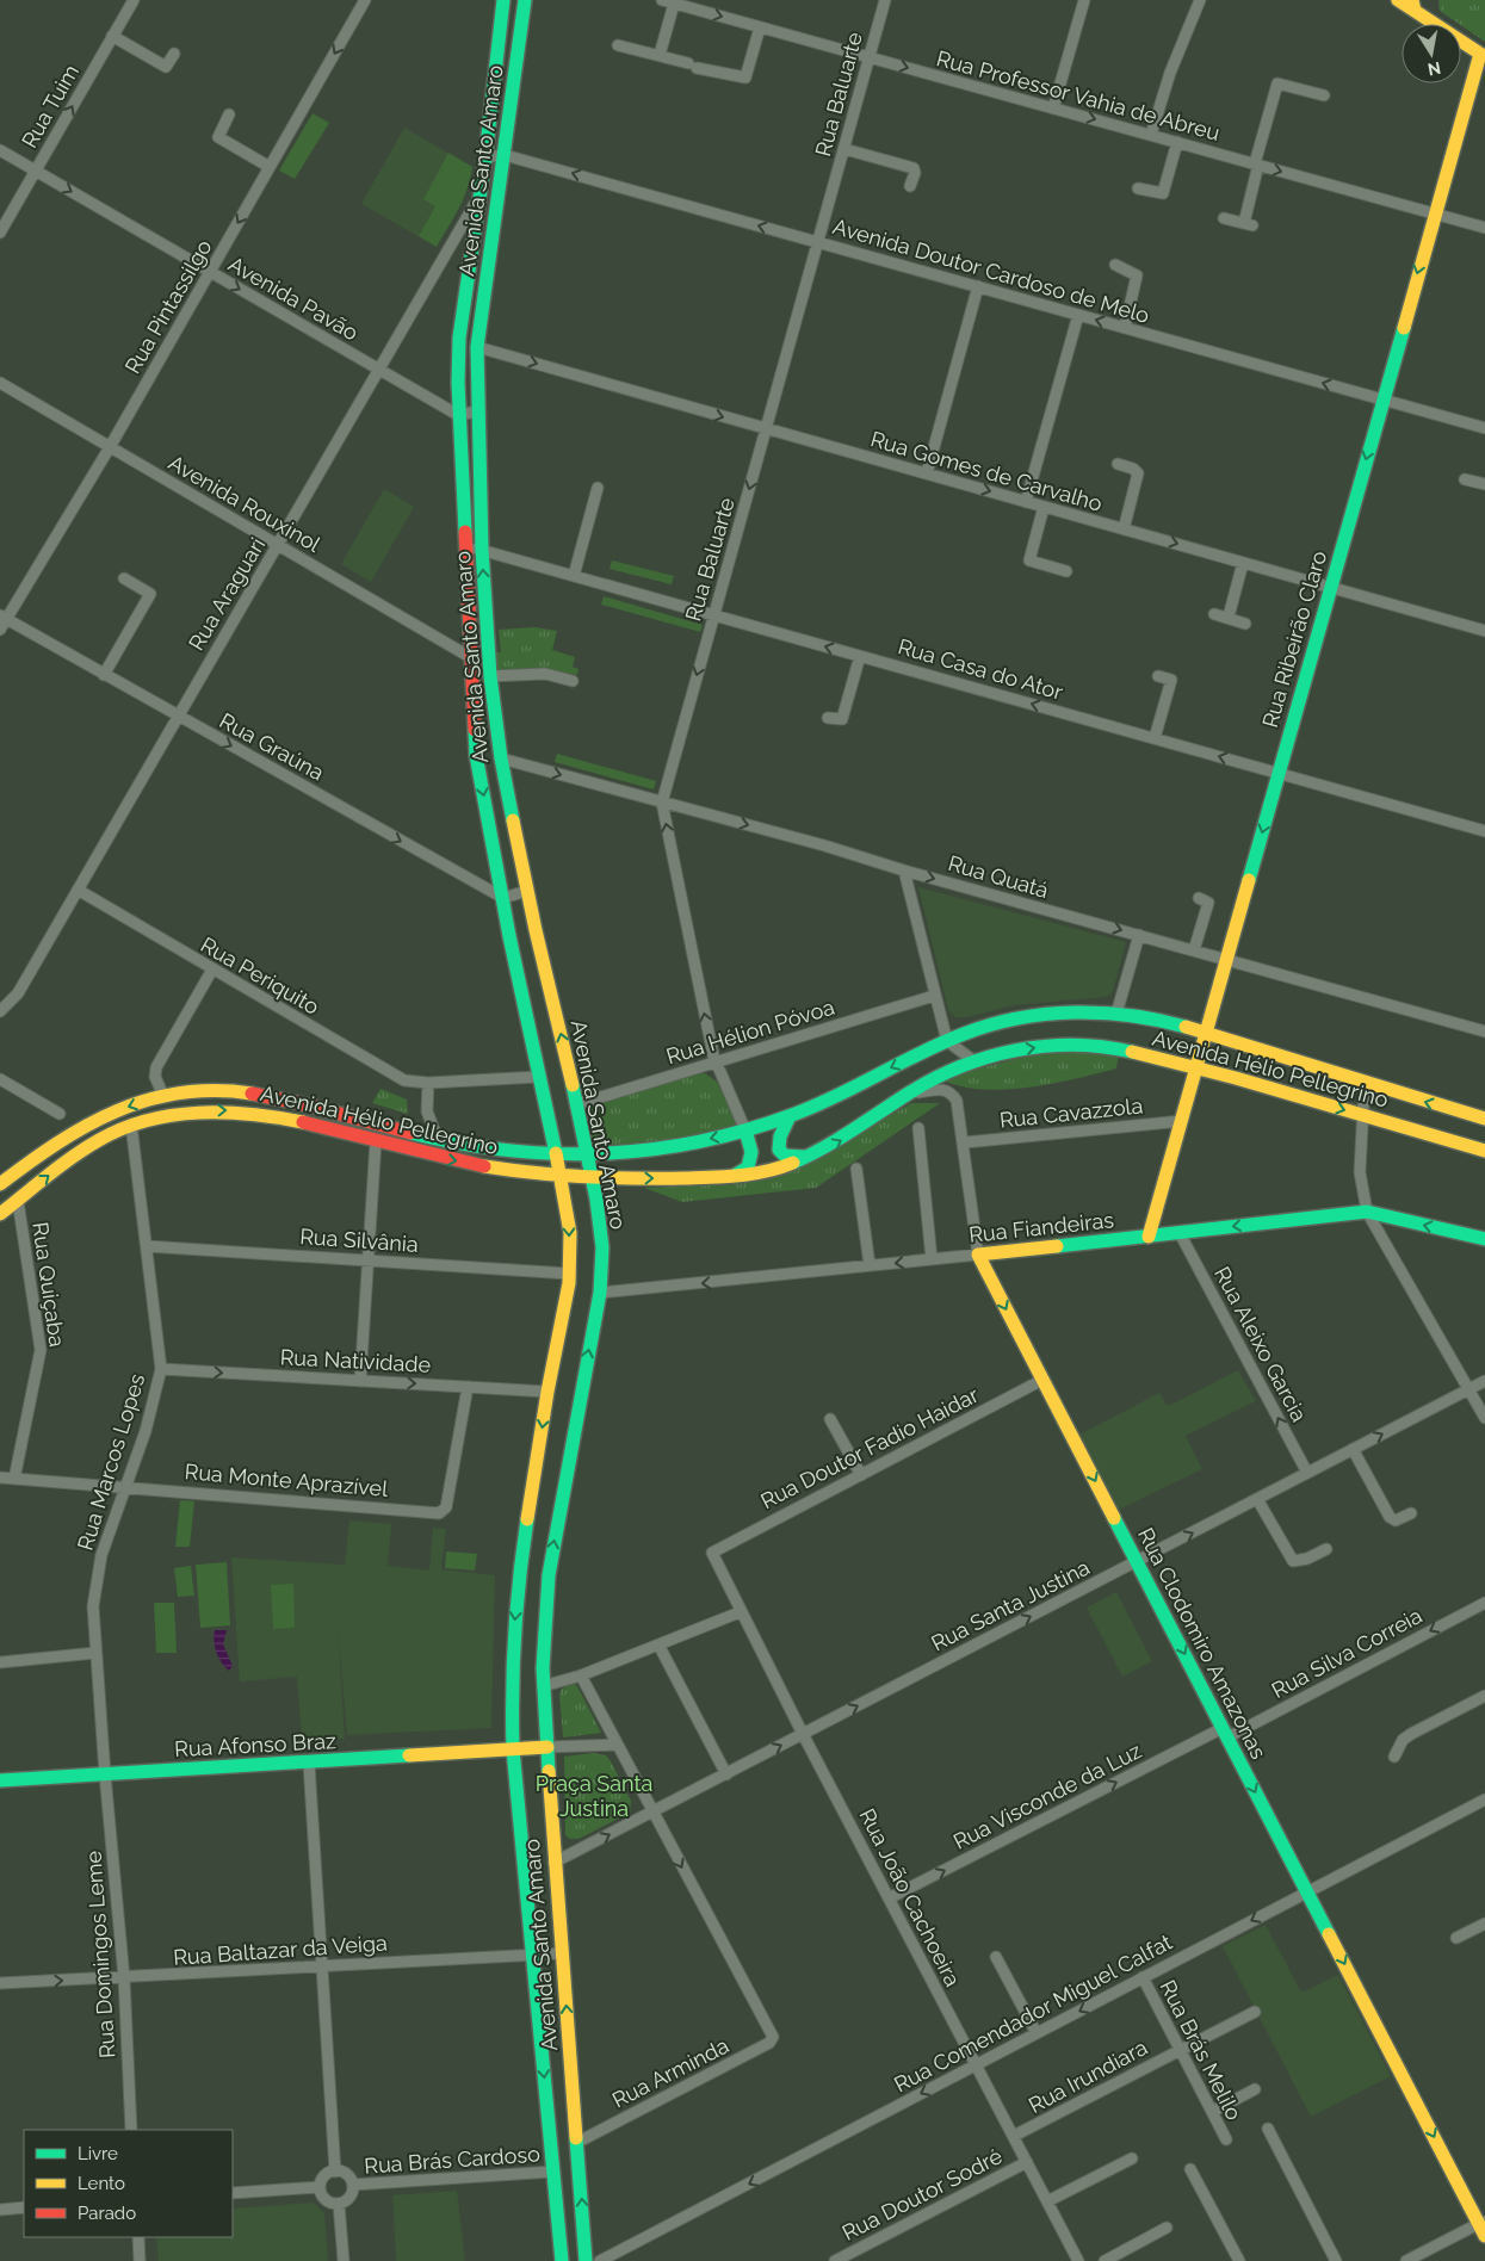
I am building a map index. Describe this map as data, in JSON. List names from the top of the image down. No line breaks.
{"streets":{"main road":["Avenida Santo Amaro","Rua Ribeirão Claro","Avenida Hélio Pellegrino","Rua Fiandeiras","Rua Clodomiro Amazonas","Rua Afonso Braz"],"street":["Rua Baluarte","Rua Professor Vahia de Abreu","Rua Tuim","Avenida Doutor Cardoso de Melo","Avenida Pavão","Rua Pintassilgo","Rua Gomes de Carvalho","Avenida Rouxinol","Rua Araguari","Rua Casa do Ator","Rua Graúna","Rua Quatá","Rua Periquito","Rua Hélion Póvoa","Rua Cavazzola","Rua Silvânia","Rua Quiçaba","Rua Aleixo Garcia","Rua Natividade","Rua Doutor Fadio Haidar","Rua Marcos Lopes","Rua Monte Aprazível","Rua Santa Justina","Rua Silva Correia","Rua Visconde da Luz","Rua João Cachoeira","Rua Baltazar da Veiga","Rua Domingos Leme","Rua Comendador Miguel Calfat","Rua Brás Melilo","Rua Arminda","Rua Irundiara","Rua Brás Cardoso","Rua Doutor Sodré"]},"crossings":[["Rua Baluarte","Rua Professor Vahia de Abreu"],["Rua Baluarte","Avenida Doutor Cardoso de Melo"],["Rua Baluarte","Rua Gomes de Carvalho"],["Rua Baluarte","Rua Casa do Ator"],["Rua Baluarte","Rua Quatá"],["Rua Baluarte","Rua Hélion Póvoa"],["Rua Baluarte","Avenida Hélio Pellegrino"],["Rua Professor Vahia de Abreu","Rua Ribeirão Claro"],["Rua Tuim","Avenida Pavão"],["Avenida Santo Amaro","Avenida Doutor Cardoso de Melo"],["Avenida Santo Amaro","Avenida Pavão"],["Avenida Santo Amaro","Rua Gomes de Carvalho"],["Avenida Santo Amaro","Avenida Rouxinol"],["Avenida Santo Amaro","Rua Araguari"],["Avenida Santo Amaro","Rua Casa do Ator"],["Avenida Santo Amaro","Rua Graúna"],["Avenida Santo Amaro","Rua Quatá"],["Avenida Santo Amaro","Rua Periquito"],["Avenida Santo Amaro","Rua Hélion Póvoa"],["Avenida Santo Amaro","Avenida Hélio Pellegrino"],["Avenida Santo Amaro","Rua Fiandeiras"],["Avenida Santo Amaro","Rua Silvânia"],["Avenida Santo Amaro","Rua Natividade"],["Avenida Santo Amaro","Rua Santa Justina"],["Avenida Santo Amaro","Rua Afonso Braz"],["Avenida Santo Amaro","Rua Baltazar da Veiga"],["Avenida Santo Amaro","Rua Arminda"],["Avenida Santo Amaro","Rua Brás Cardoso"],["Avenida Doutor Cardoso de Melo","Rua Ribeirão Claro"],["Avenida Pavão","Rua Pintassilgo"],["Avenida Pavão","Rua Araguari"],["Rua Pintassilgo","Avenida Rouxinol"],["Rua Pintassilgo","Rua Graúna"],["Rua Gomes de Carvalho","Rua Ribeirão Claro"],["Avenida Rouxinol","Rua Araguari"],["Rua Araguari","Rua Graúna"],["Rua Araguari","Rua Periquito"],["Rua Ribeirão Claro","Rua Casa do Ator"],["Rua Ribeirão Claro","Rua Quatá"],["Rua Ribeirão Claro","Avenida Hélio Pellegrino"],["Rua Ribeirão Claro","Rua Cavazzola"],["Rua Ribeirão Claro","Rua Fiandeiras"],["Avenida Hélio Pellegrino","Rua Quiçaba"],["Avenida Hélio Pellegrino","Rua Marcos Lopes"],["Avenida Hélio Pellegrino","Rua Clodomiro Amazonas"],["Rua Cavazzola","Rua Clodomiro Amazonas"],["Rua Fiandeiras","Rua Aleixo Garcia"],["Rua Fiandeiras","Rua Clodomiro Amazonas"],["Rua Silvânia","Rua Marcos Lopes"],["Rua Quiçaba","Rua Monte Aprazível"],["Rua Aleixo Garcia","Rua Santa Justina"],["Rua Natividade","Rua Marcos Lopes"],["Rua Natividade","Rua Monte Aprazível"],["Rua Doutor Fadio Haidar","Rua Clodomiro Amazonas"],["Rua Doutor Fadio Haidar","Rua João Cachoeira"],["Rua Marcos Lopes","Rua Monte Aprazível"],["Rua Marcos Lopes","Rua Afonso Braz"],["Rua Marcos Lopes","Rua Domingos Leme"],["Rua Santa Justina","Rua Clodomiro Amazonas"],["Rua Santa Justina","Rua João Cachoeira"],["Rua Santa Justina","Rua Arminda"],["Rua Clodomiro Amazonas","Rua Silva Correia"],["Rua Clodomiro Amazonas","Rua Visconde da Luz"],["Rua Clodomiro Amazonas","Rua Comendador Miguel Calfat"],["Rua Silva Correia","Rua Visconde da Luz"],["Rua Afonso Braz","Rua Domingos Leme"],["Rua Visconde da Luz","Rua João Cachoeira"],["Rua João Cachoeira","Rua Comendador Miguel Calfat"],["Rua João Cachoeira","Rua Irundiara"],["Rua João Cachoeira","Rua Doutor Sodré"],["Rua Baltazar da Veiga","Rua Domingos Leme"],["Rua Comendador Miguel Calfat","Rua Brás Melilo"],["Rua Brás Melilo","Rua Irundiara"]],"one_way":["Rua Professor Vahia de Abreu","Rua Tuim","Avenida Doutor Cardoso de Melo","Avenida Pavão","Rua Pintassilgo","Rua Gomes de Carvalho","Rua Ribeirão Claro","Rua Casa do Ator","Rua Graúna","Rua Quatá","Rua Fiandeiras","Rua Aleixo Garcia","Rua Natividade","Rua Santa Justina","Rua Clodomiro Amazonas","Rua Visconde da Luz","Rua Comendador Miguel Calfat"],"parks":["Praça Santa Justina"],"legend":["Livre","Lento","Parado"],"north":"bottom"}
